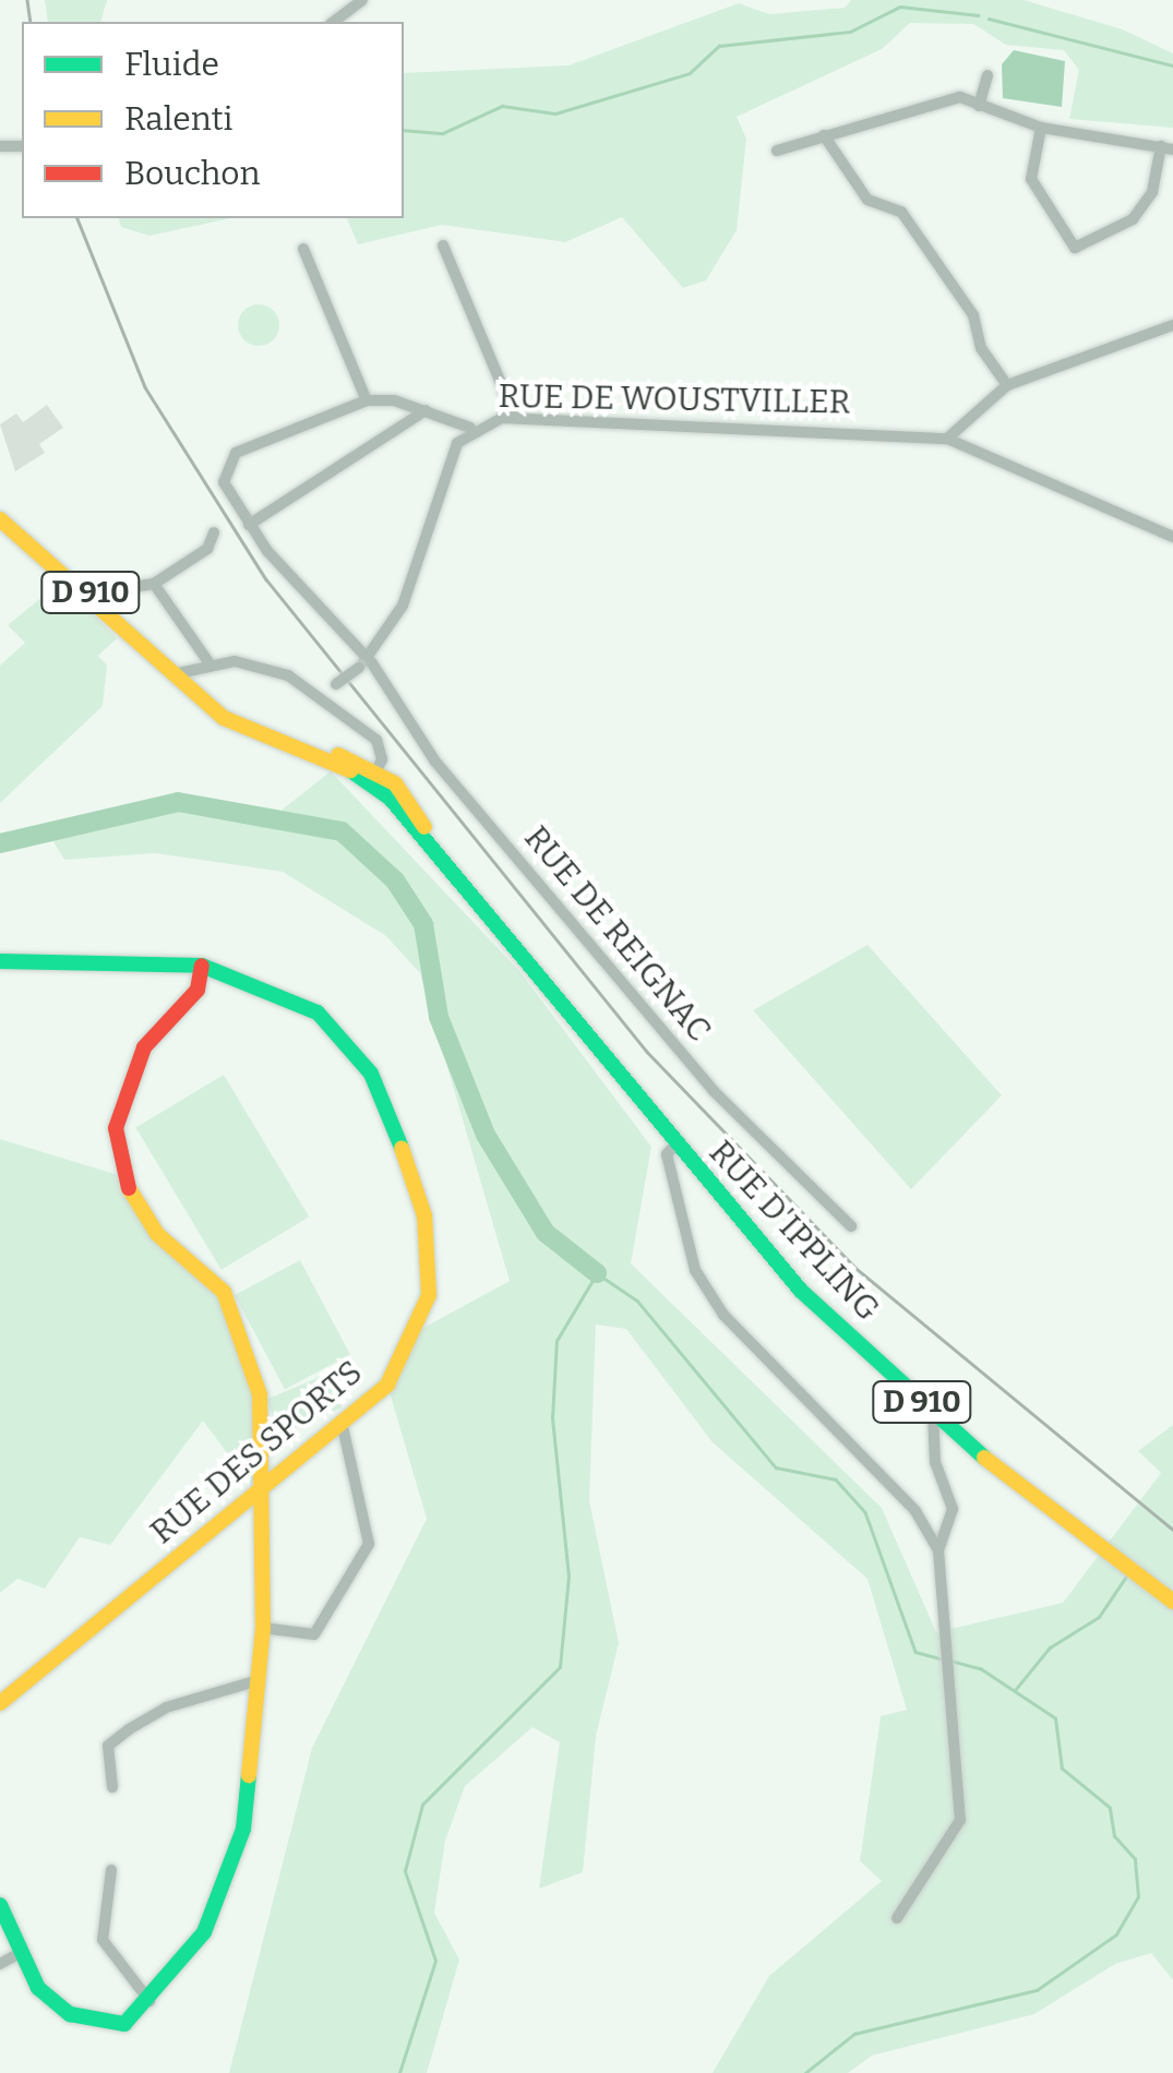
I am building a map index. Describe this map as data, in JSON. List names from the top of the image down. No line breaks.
{"streets":{"street":["RUE DE WOUSTVILLER","D 910","RUE DE REIGNAC","RUE D'IPPLING","RUE DES SPORTS"]},"crossings":[["RUE DE WOUSTVILLER","RUE DE REIGNAC"]],"legend":["Fluide","Ralenti","Bouchon"]}
